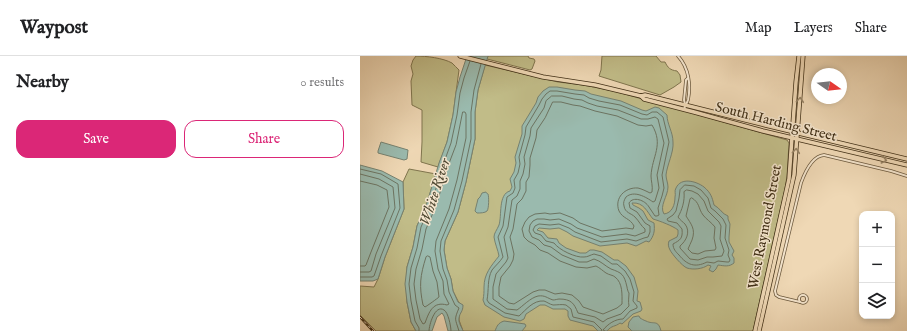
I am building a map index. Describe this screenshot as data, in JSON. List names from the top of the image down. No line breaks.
{"streets":{"main road":["South Harding Street","West Raymond Street"]},"crossings":[["South Harding Street","West Raymond Street"]],"water":["White River"],"north":"right","page":{"header":"Waypost","nav":["Map","Layers","Share"],"heading":["Nearby","0 results"],"buttons":["Save","Share"],"map_buttons":["+","−"]}}
